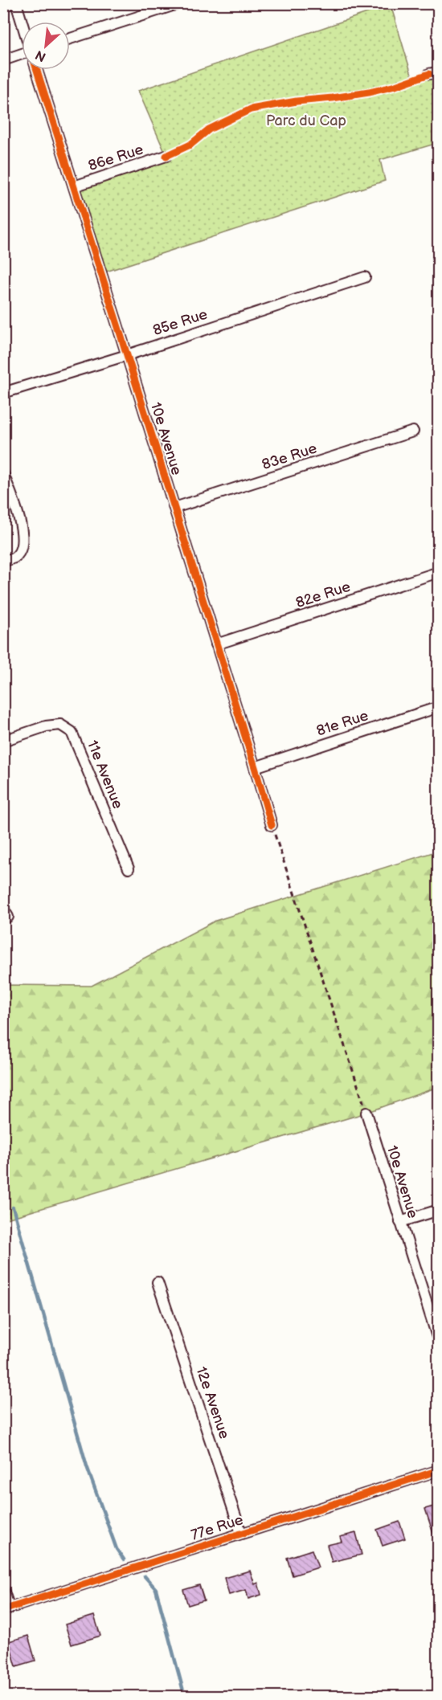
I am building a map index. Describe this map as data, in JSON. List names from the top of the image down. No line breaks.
{"streets":{"street":["86e Rue","85e Rue","10e Avenue","83e Rue","82e Rue","81e Rue","11e Avenue","12e Avenue","77e Rue"]},"crossings":[["86e Rue","10e Avenue"],["85e Rue","10e Avenue"],["10e Avenue","83e Rue"],["10e Avenue","82e Rue"],["10e Avenue","81e Rue"],["12e Avenue","77e Rue"]],"parks":["Parc du Cap"],"north":"bottom left"}
